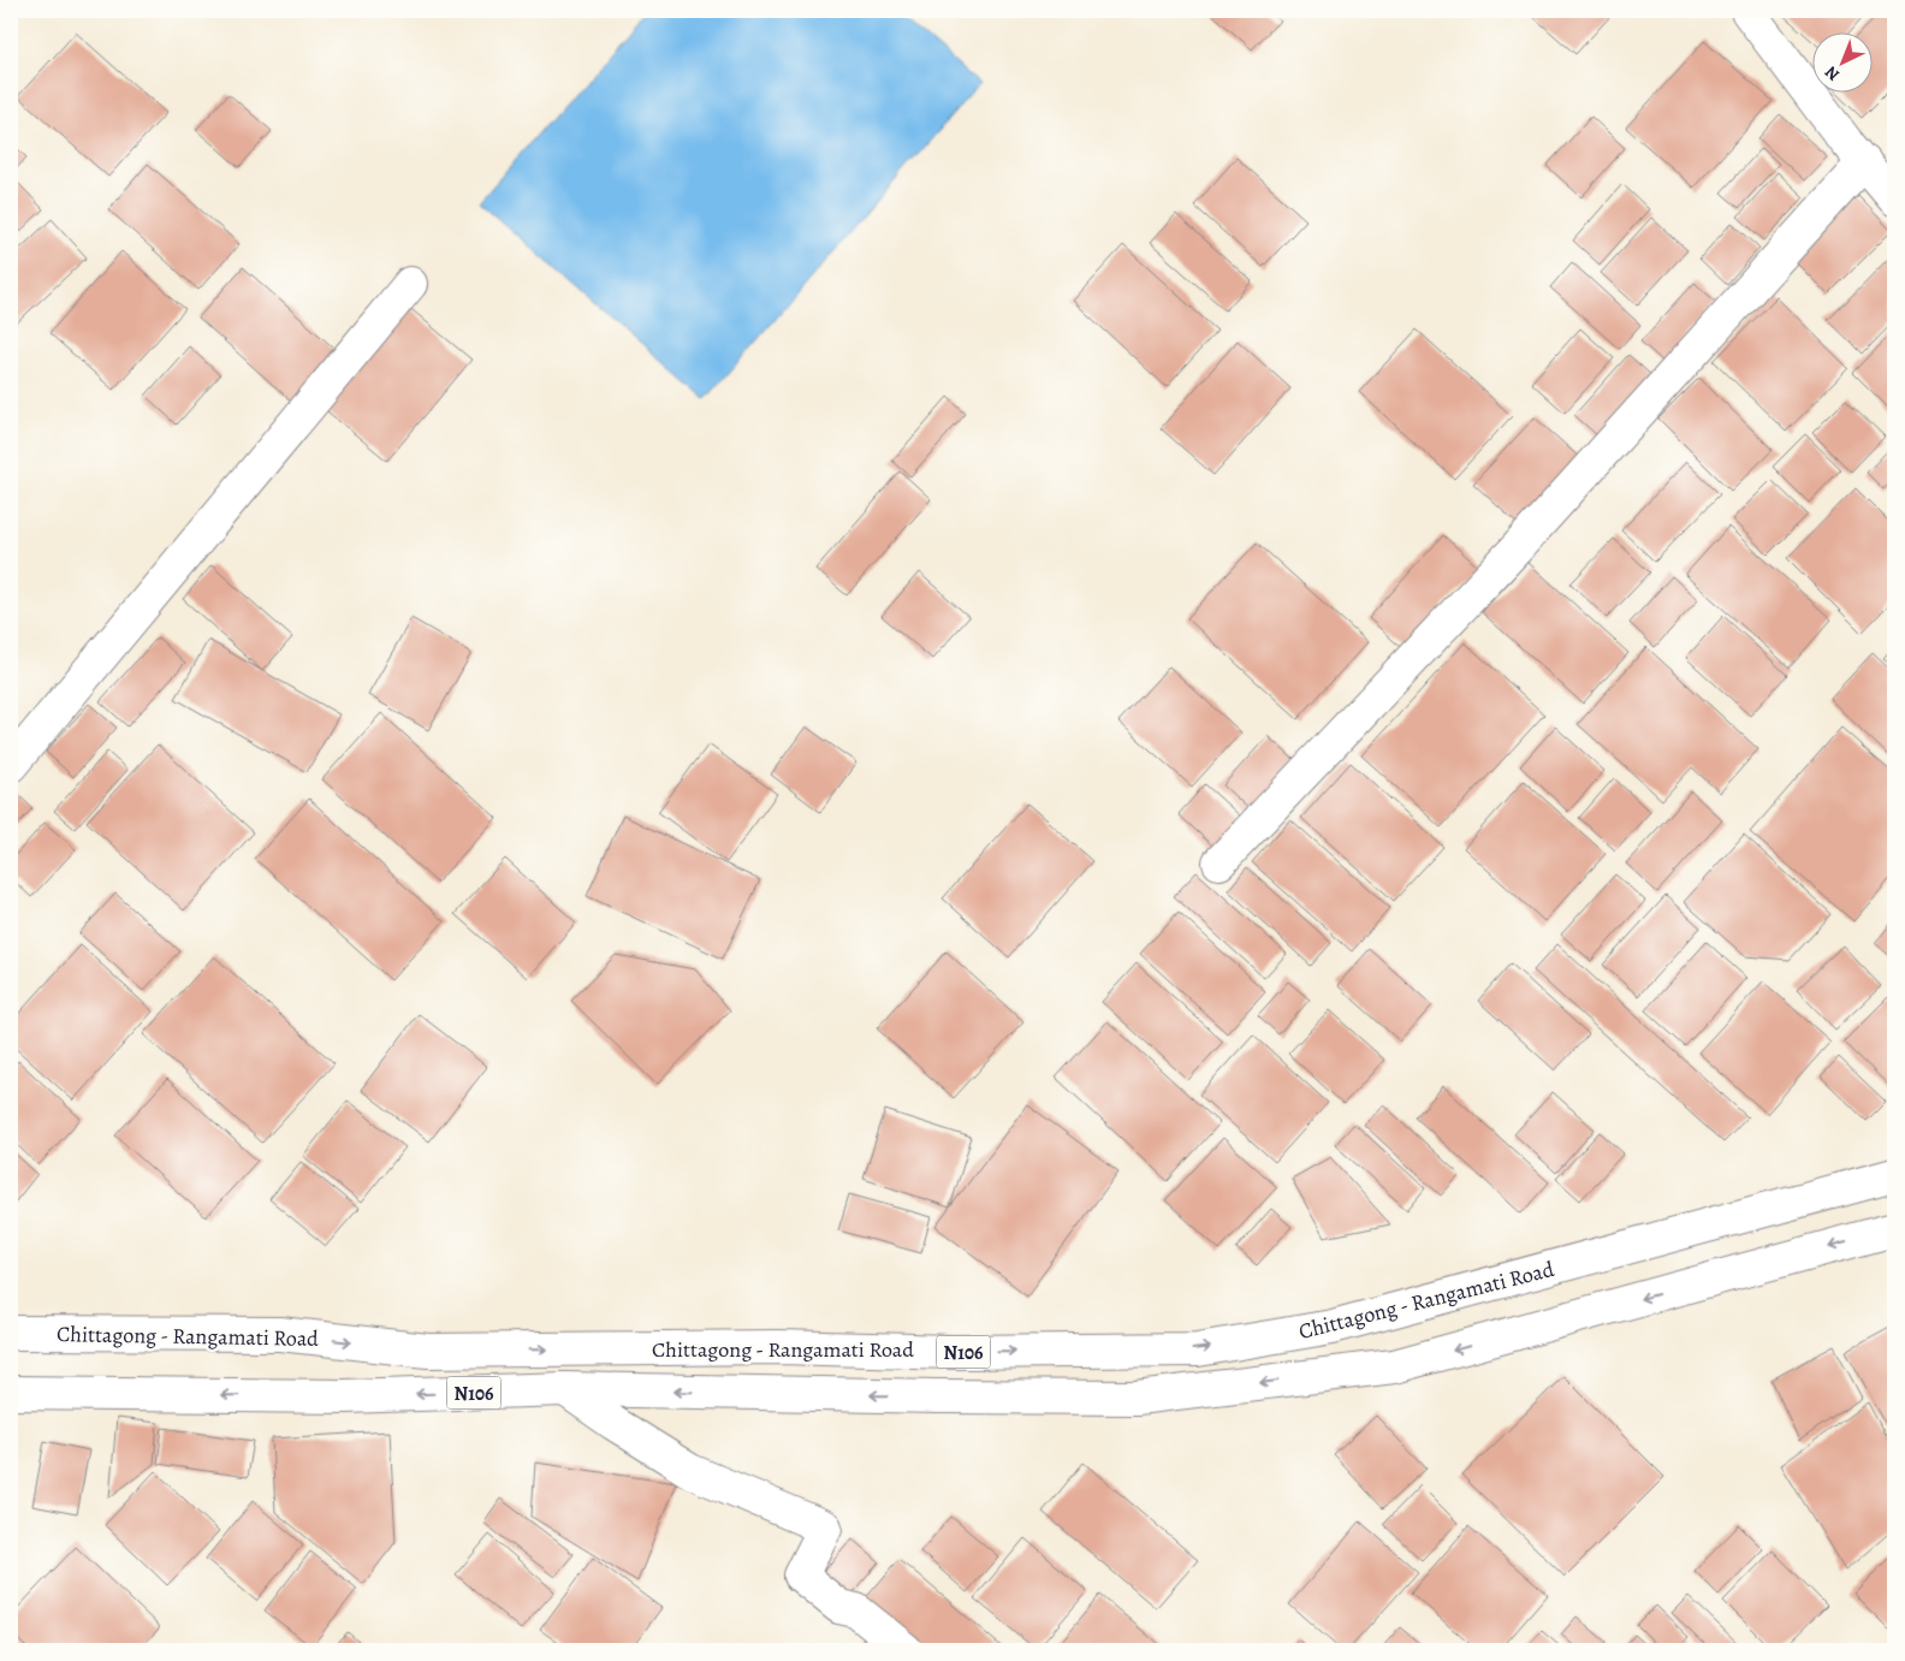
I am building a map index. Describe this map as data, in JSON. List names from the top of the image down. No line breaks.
{"streets":{"main road":["Chittagong - Rangamati Road","N106"]},"north":"bottom left"}
